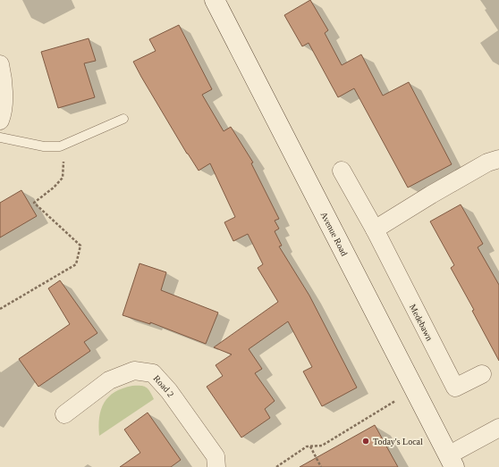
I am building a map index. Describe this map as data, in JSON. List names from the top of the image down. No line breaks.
{"streets":{"main road":["Avenue Road"],"street":["Medebawn","Road 2"]},"places":["Today's Local"]}
